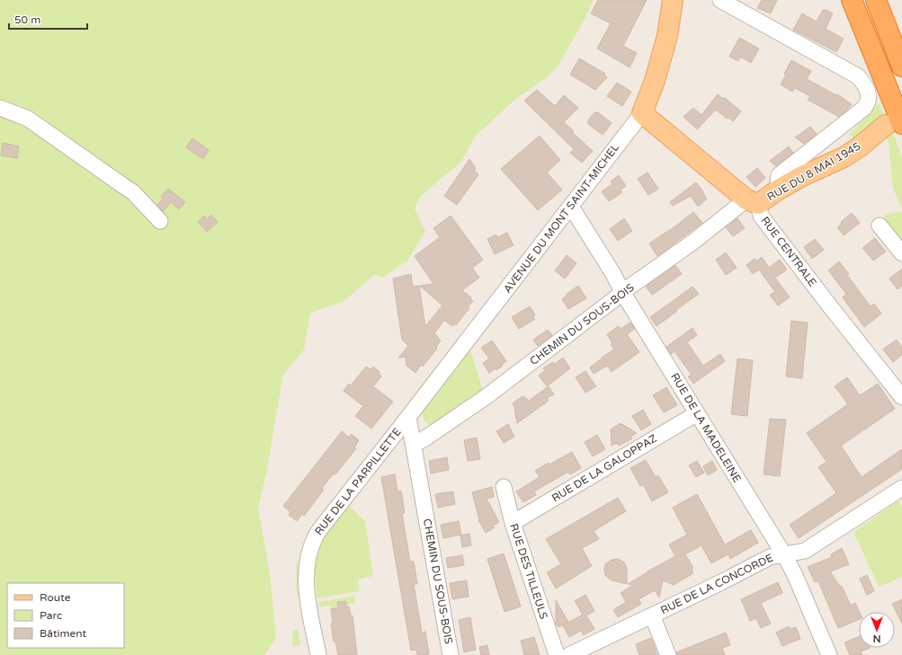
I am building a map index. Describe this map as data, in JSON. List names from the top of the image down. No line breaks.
{"streets":{"main road":["RUE DU 8 MAI 1945","AVENUE DU MONT SAINT-MICHEL","RUE CENTRALE"],"street":["CHEMIN DU SOUS-BOIS","RUE DE LA MADELEINE","RUE DE LA GALOPPAZ","RUE DE LA PARPILLETTE","RUE DES TILLEULS","RUE DE LA CONCORDE"]},"crossings":[["RUE DU 8 MAI 1945","RUE CENTRALE"],["RUE DU 8 MAI 1945","CHEMIN DU SOUS-BOIS"],["AVENUE DU MONT SAINT-MICHEL","RUE CENTRALE"],["AVENUE DU MONT SAINT-MICHEL","CHEMIN DU SOUS-BOIS"],["AVENUE DU MONT SAINT-MICHEL","RUE DE LA MADELEINE"],["AVENUE DU MONT SAINT-MICHEL","RUE DE LA PARPILLETTE"],["RUE CENTRALE","CHEMIN DU SOUS-BOIS"],["CHEMIN DU SOUS-BOIS","RUE DE LA MADELEINE"],["CHEMIN DU SOUS-BOIS","RUE DE LA PARPILLETTE"],["RUE DE LA MADELEINE","RUE DE LA GALOPPAZ"],["RUE DE LA MADELEINE","RUE DE LA CONCORDE"],["RUE DE LA GALOPPAZ","RUE DES TILLEULS"]],"legend":["Route","Parc","Bâtiment"],"scale_bar":"50 m","north":"bottom"}
